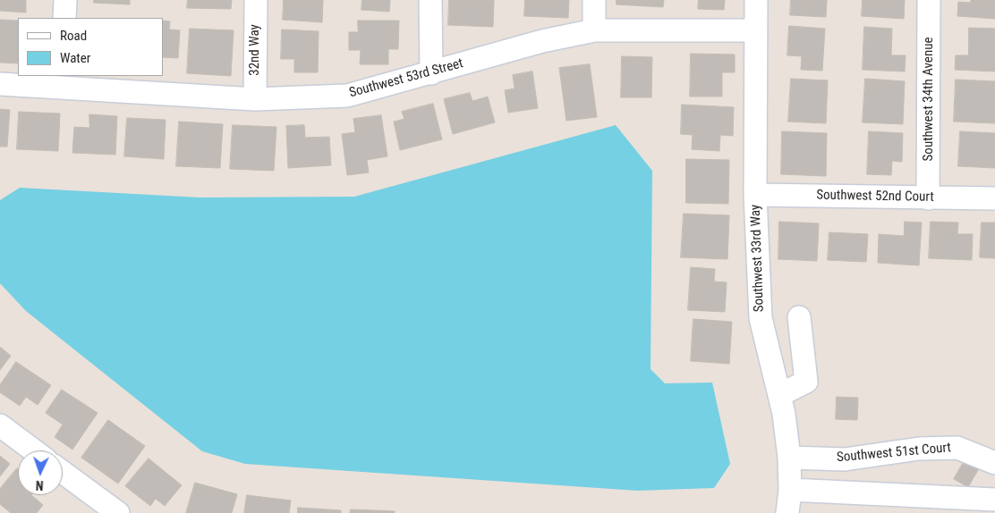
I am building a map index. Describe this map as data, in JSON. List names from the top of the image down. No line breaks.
{"streets":{"street":["32nd Way","Southwest 53rd Street","Southwest 34th Avenue","Southwest 52nd Court","Southwest 33rd Way","Southwest 51st Court"]},"crossings":[["32nd Way","Southwest 53rd Street"],["Southwest 53rd Street","Southwest 33rd Way"],["Southwest 34th Avenue","Southwest 52nd Court"],["Southwest 52nd Court","Southwest 33rd Way"],["Southwest 33rd Way","Southwest 51st Court"]],"legend":["Road","Water"],"north":"bottom"}
